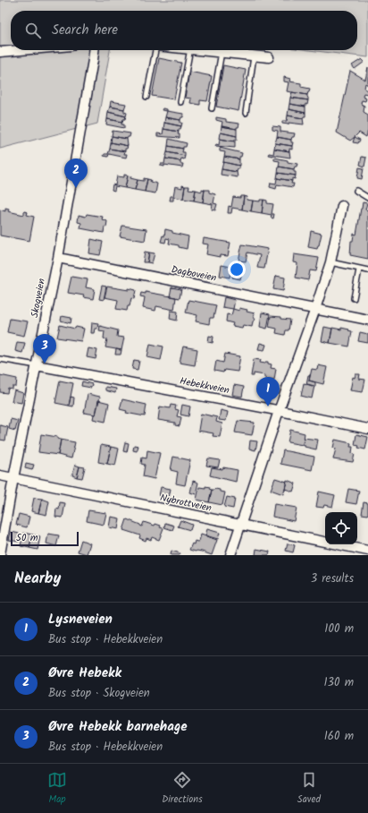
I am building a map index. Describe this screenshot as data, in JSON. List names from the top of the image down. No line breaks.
{"streets":{"street":["Dagboveien","Skogveien","Hebekkveien","Nybrottveien"]},"crossings":[["Dagboveien","Skogveien"],["Skogveien","Hebekkveien"],["Skogveien","Nybrottveien"]],"scale_bar":"50 m","page":{"search":"Search here","pins":["2","3","1"],"scale":"50 m","heading":["Nearby","3 results"],"list":[{"mark":"1","name":"Lysneveien","note":"Bus stop · Hebekkveien","value":"100 m"},{"mark":"2","name":"Øvre Hebekk","note":"Bus stop · Skogveien","value":"130 m"},{"mark":"3","name":"Øvre Hebekk barnehage","note":"Bus stop · Hebekkveien","value":"160 m"}],"nav":["Map","Directions","Saved"]}}
